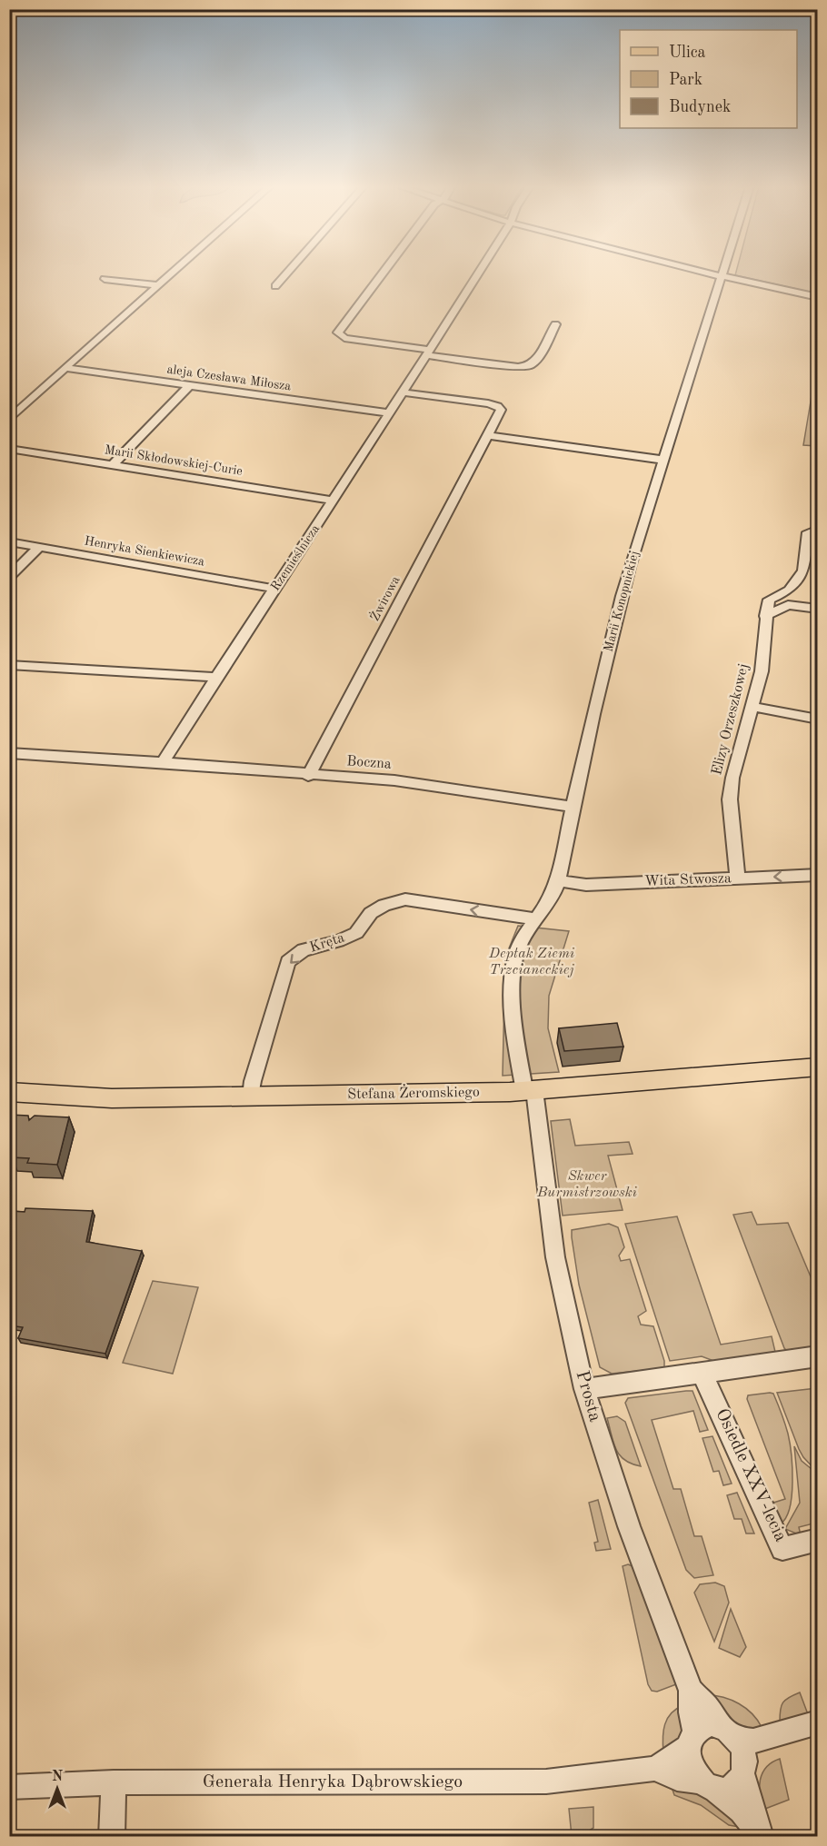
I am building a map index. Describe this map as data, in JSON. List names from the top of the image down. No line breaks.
{"streets":{"main road":["Stefana Żeromskiego"],"street":["aleja Czesława Miłosza","Marii Skłodowskiej-Curie","Henryka Sienkiewicza","Rzemieślnicza","Żwirowa","Marii Konopnickiej","Elizy Orzeszkowej","Boczna","Wita Stwosza","Kręta","Prosta","Osiedle XXV-lecia","Generała Henryka Dąbrowskiego"]},"crossings":[["aleja Czesława Miłosza","Rzemieślnicza"],["Marii Skłodowskiej-Curie","Rzemieślnicza"],["Henryka Sienkiewicza","Rzemieślnicza"],["Rzemieślnicza","Żwirowa"],["Rzemieślnicza","Boczna"],["Żwirowa","Boczna"],["Marii Konopnickiej","Boczna"],["Marii Konopnickiej","Wita Stwosza"],["Marii Konopnickiej","Kręta"],["Marii Konopnickiej","Prosta"],["Elizy Orzeszkowej","Wita Stwosza"],["Kręta","Stefana Żeromskiego"],["Kręta","Prosta"],["Stefana Żeromskiego","Prosta"],["Prosta","Generała Henryka Dąbrowskiego"]],"one_way":["Kręta"],"parks":["Deptak Ziemi Trzcianeckiej","Skwer Burmistrzowski"],"legend":["Ulica","Park","Budynek"],"north":"top"}
